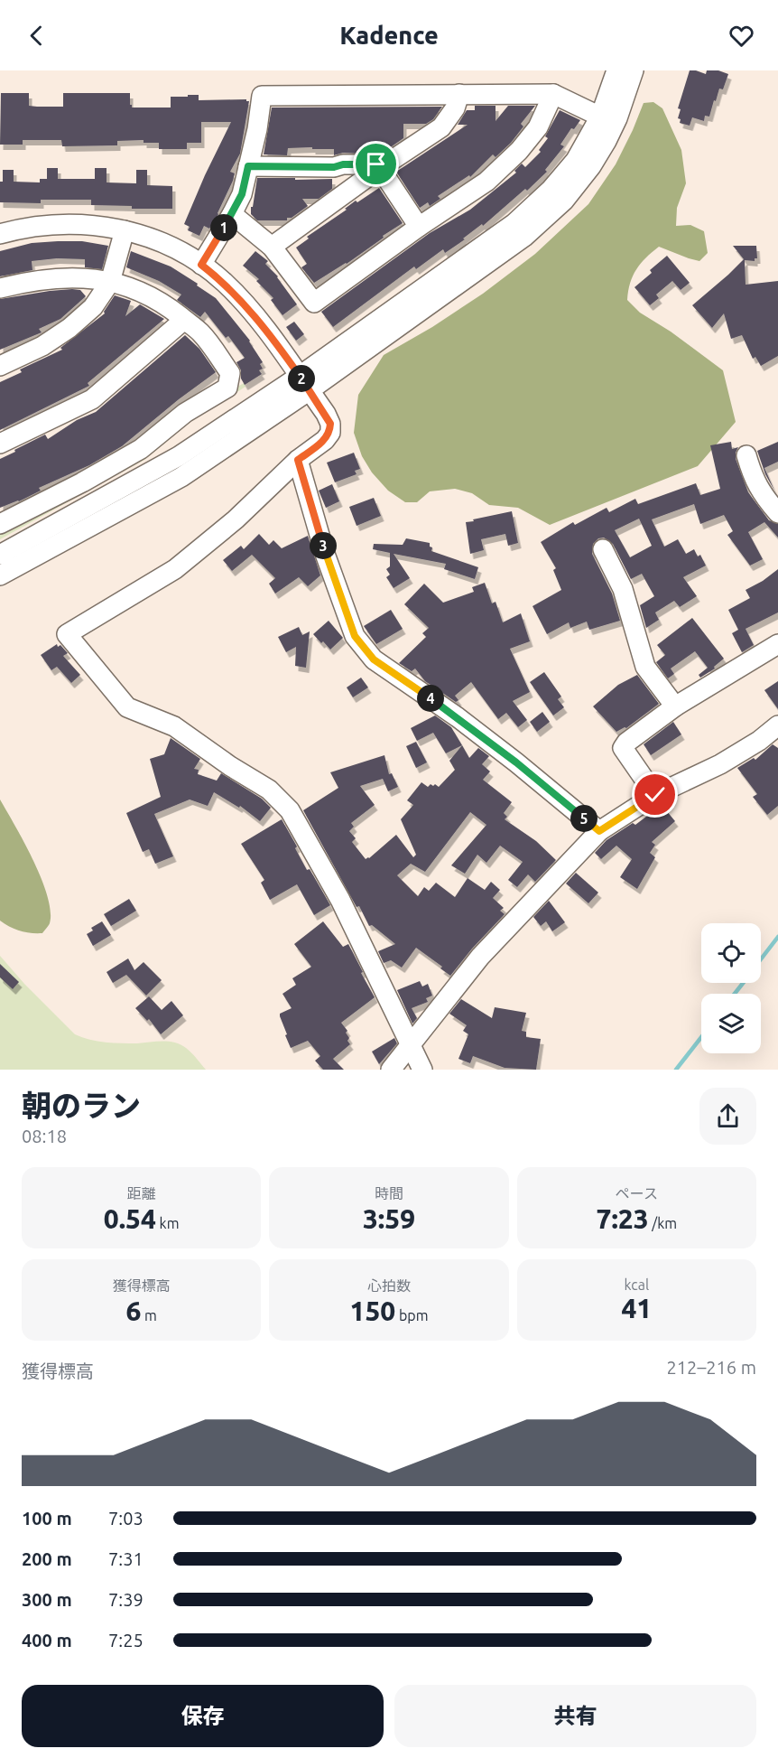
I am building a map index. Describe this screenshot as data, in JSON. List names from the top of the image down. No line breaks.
{"page":{"header":"Kadence","pins":["1","2","3","4","5"],"heading":["朝のラン","08:18"],"stats":[["距離","0.54 km"],["時間","3:59"],["ペース","7:23 /km"],["獲得標高","6 m"],["心拍数","150 bpm"],["kcal","41"]],"chart":["獲得標高","212–216 m"],"list":[{"name":"100 m","note":"7:03"},{"name":"200 m","note":"7:31"},{"name":"300 m","note":"7:39"},{"name":"400 m","note":"7:25"}],"buttons":["保存","共有"]}}
